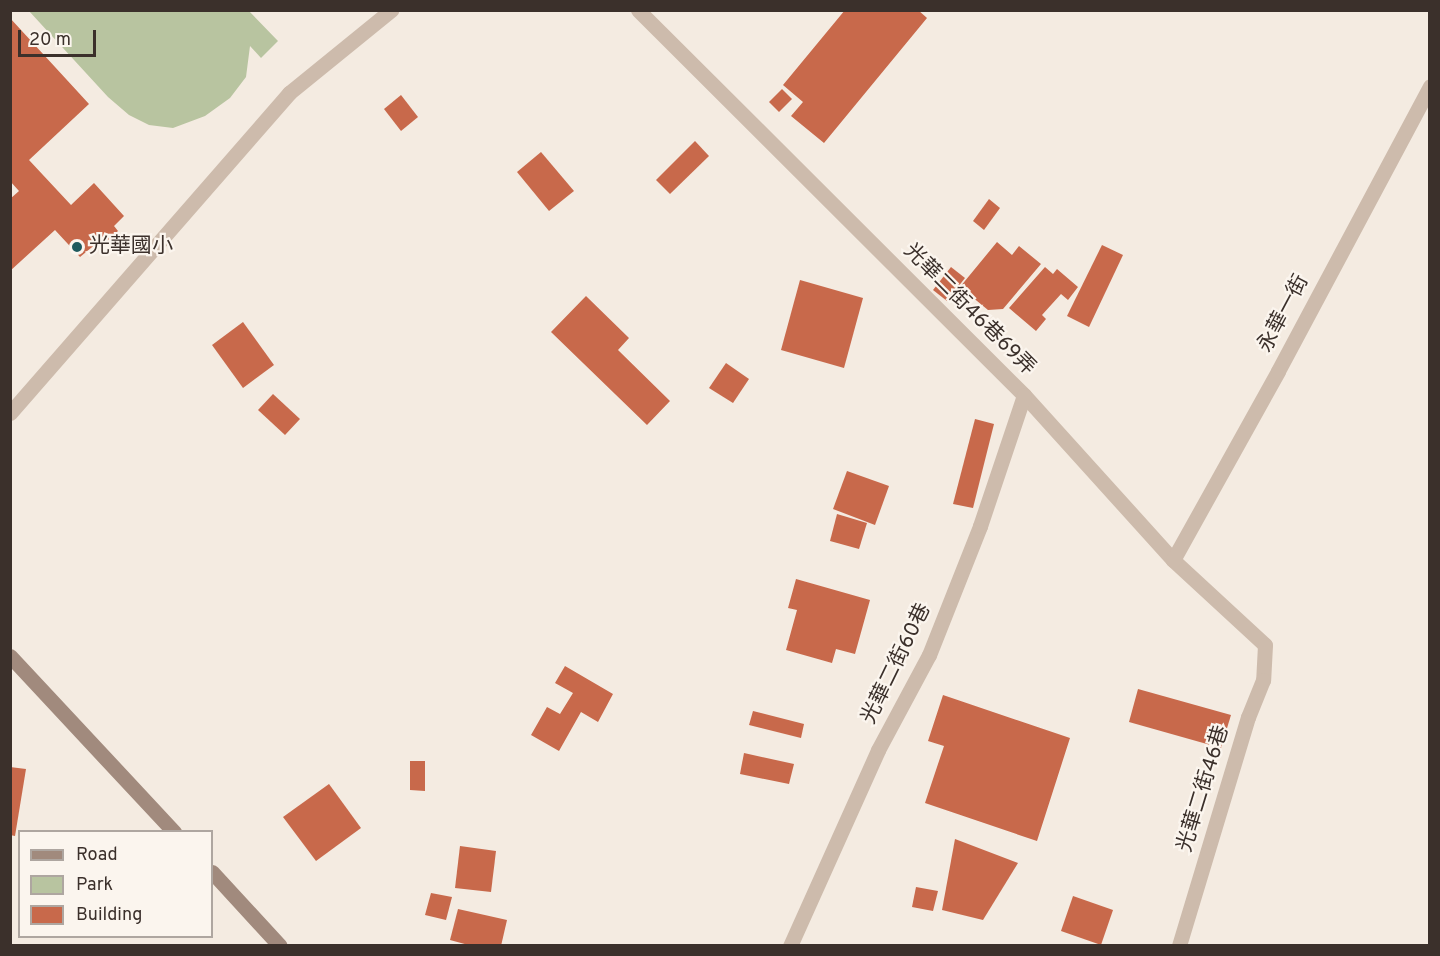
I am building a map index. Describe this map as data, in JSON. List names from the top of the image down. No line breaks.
{"streets":{"street":["光華二街46巷69弄","永華一街","光華二街60巷","光華二街46巷"]},"crossings":[["光華二街46巷69弄","永華一街"],["光華二街46巷69弄","光華二街60巷"],["光華二街46巷69弄","光華二街46巷"]],"places":["光華國小"],"legend":["Road","Park","Building"],"scale_bar":"20 m"}
